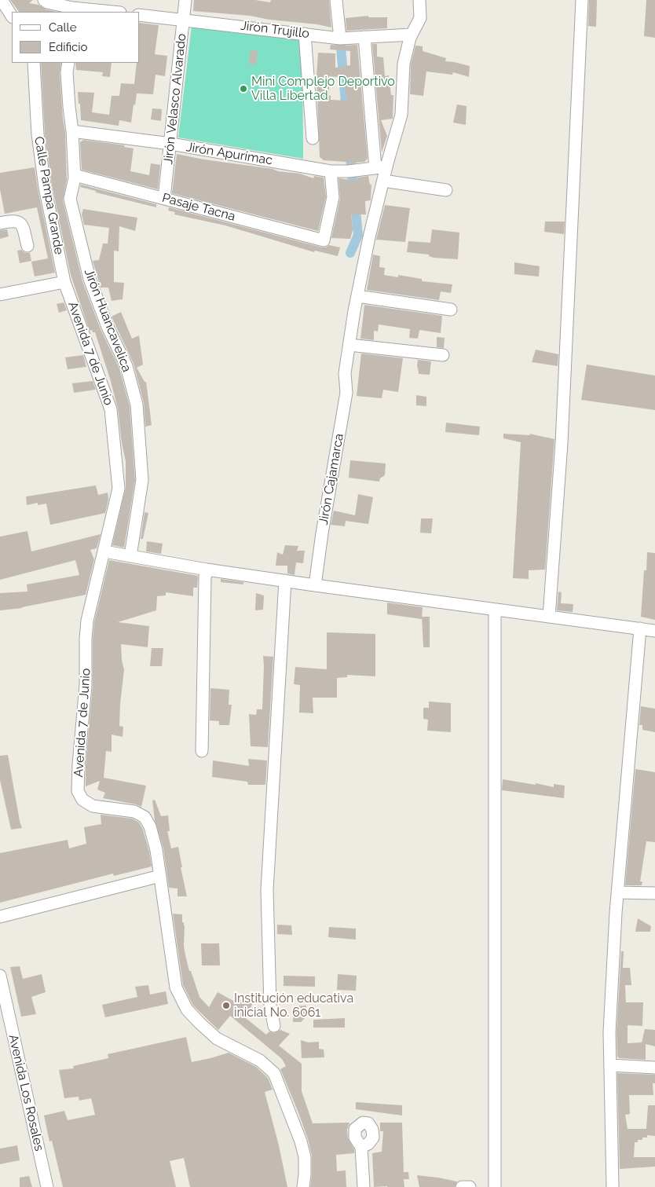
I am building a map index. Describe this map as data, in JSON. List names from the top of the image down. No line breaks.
{"streets":{"street":["Jirón Trujillo","Jirón Velasco Alvarado","Jirón Apurímac","Calle Pampa Grande","Pasaje Tacna","Jirón Huancavelica","Avenida 7 de Junio","Jirón Cajamarca","Avenida Los Rosales"]},"crossings":[["Jirón Trujillo","Jirón Velasco Alvarado"],["Jirón Velasco Alvarado","Jirón Apurímac"],["Jirón Velasco Alvarado","Pasaje Tacna"],["Jirón Apurímac","Pasaje Tacna"],["Jirón Apurímac","Jirón Huancavelica"],["Jirón Apurímac","Jirón Cajamarca"],["Calle Pampa Grande","Avenida 7 de Junio"],["Pasaje Tacna","Jirón Huancavelica"]],"places":["Mini Complejo Deportivo Villa Libertad","Institución educativa inicial No. 6061"],"legend":["Calle","Edificio"]}
